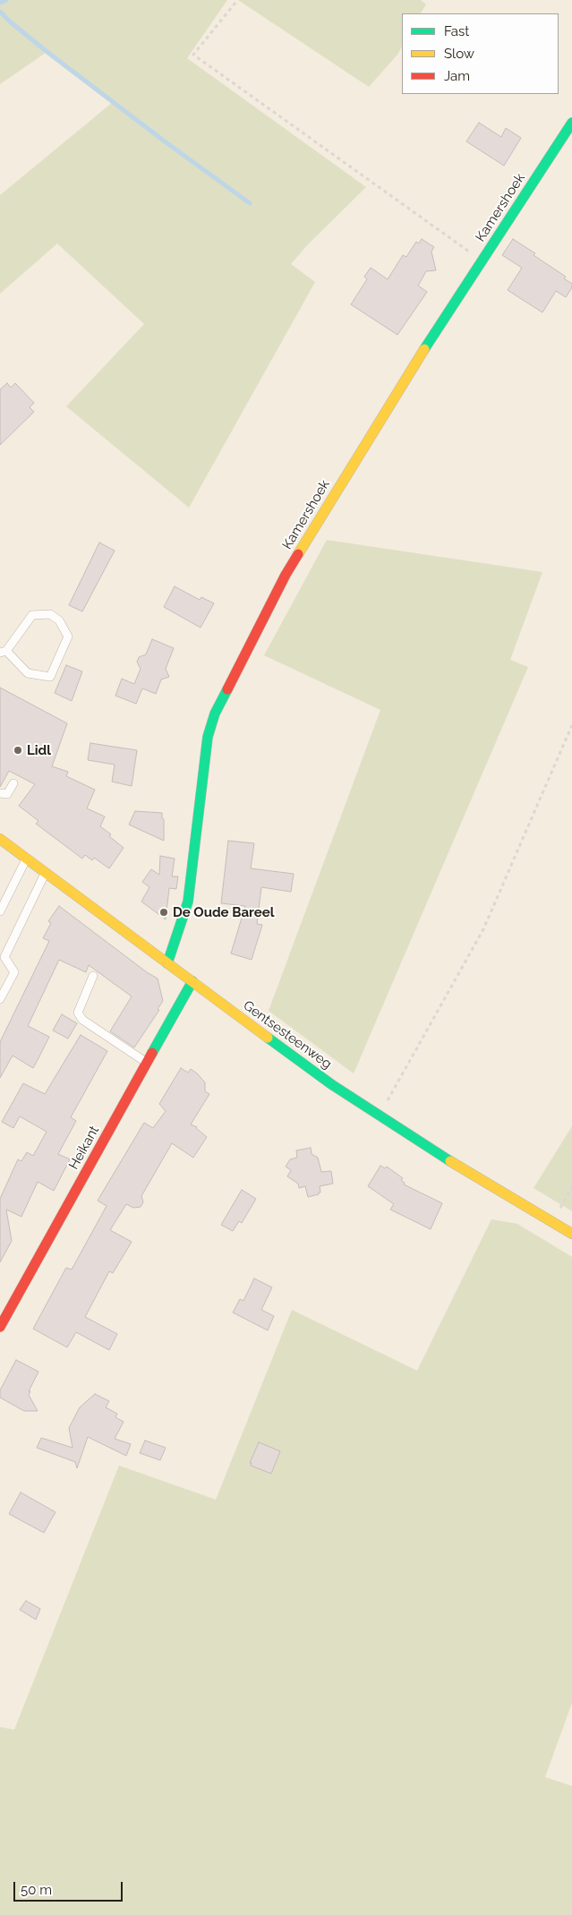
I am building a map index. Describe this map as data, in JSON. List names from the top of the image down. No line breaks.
{"streets":{"street":["Kamershoek","Gentsesteenweg","Heikant"]},"crossings":[["Kamershoek","Gentsesteenweg"],["Gentsesteenweg","Heikant"]],"places":["Lidl","De Oude Bareel"],"legend":["Fast","Slow","Jam"],"scale_bar":"50 m"}
